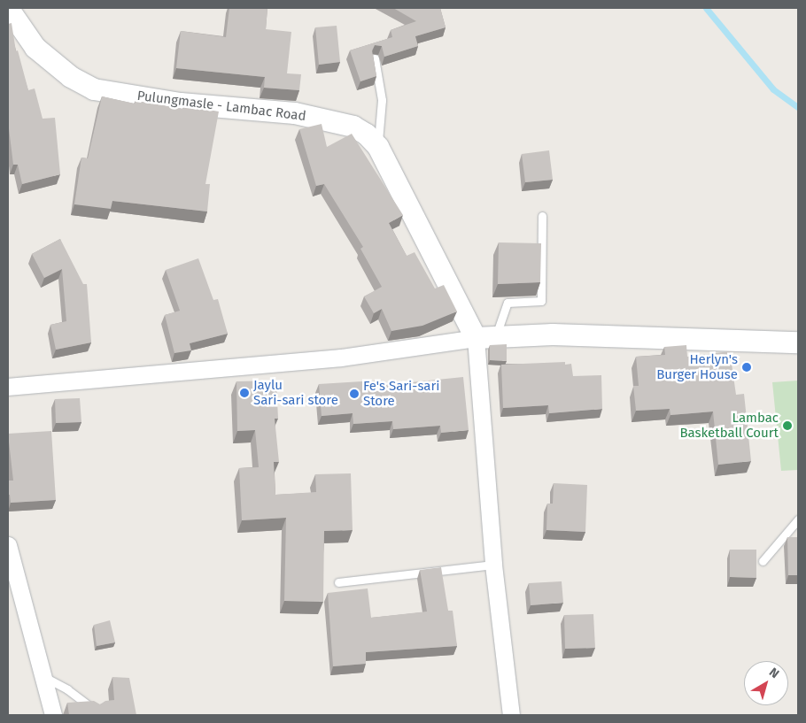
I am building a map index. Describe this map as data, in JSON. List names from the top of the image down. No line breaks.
{"streets":{"street":["Pulungmasle - Lambac Road"]},"places":["Herlyn's Burger House","Jaylu Sari-sari store","Fe's Sari-sari Store","Lambac Basketball Court"],"north":"top right"}
